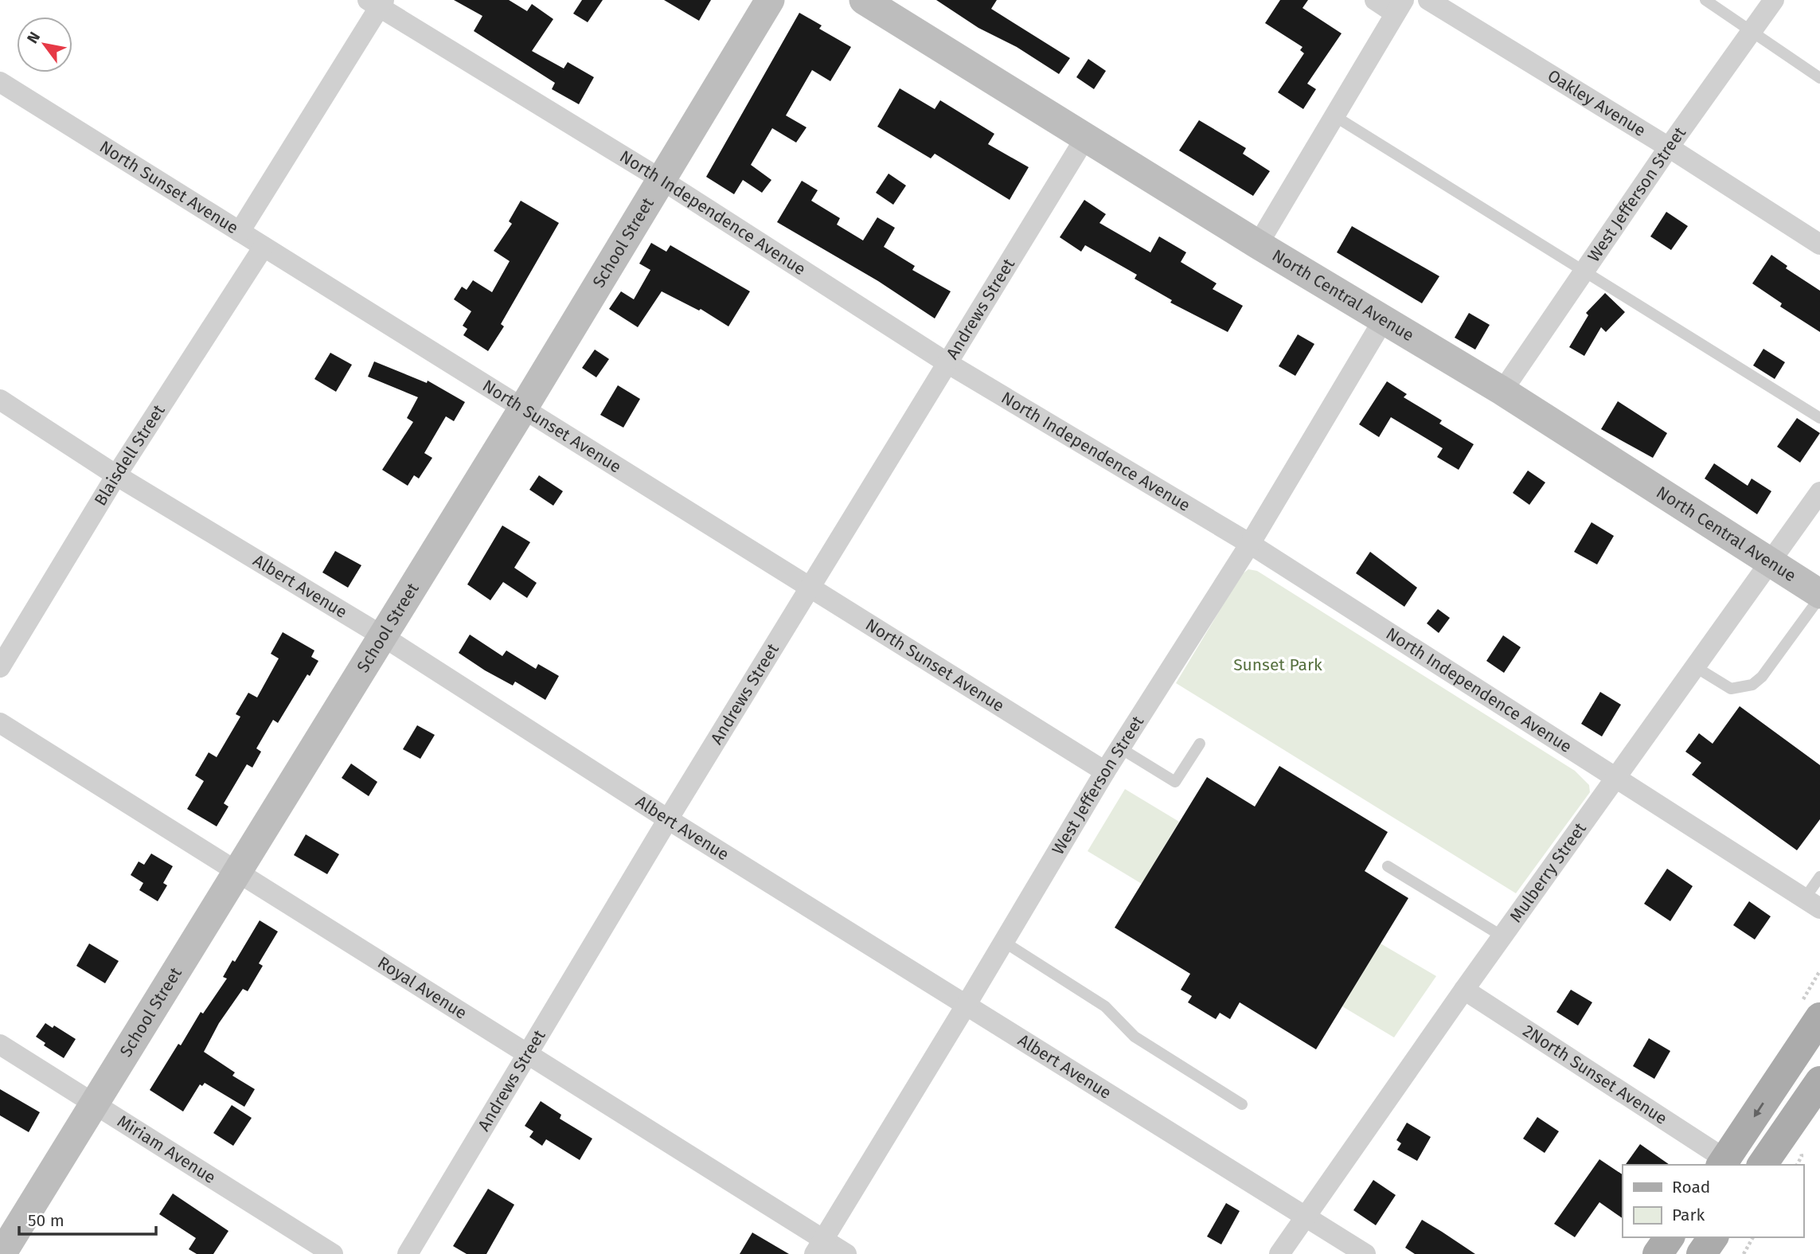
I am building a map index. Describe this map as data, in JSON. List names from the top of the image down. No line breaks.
{"streets":{"main road":["School Street","North Central Avenue"],"street":["Oakley Avenue","North Sunset Avenue","West Jefferson Street","North Independence Avenue","Andrews Street","Blaisdell Street","Albert Avenue","Mulberry Street","Royal Avenue","2North Sunset Avenue","Miriam Avenue"]},"crossings":[["Oakley Avenue","West Jefferson Street"],["North Sunset Avenue","West Jefferson Street"],["North Sunset Avenue","School Street"],["North Sunset Avenue","Andrews Street"],["North Sunset Avenue","Blaisdell Street"],["West Jefferson Street","North Independence Avenue"],["West Jefferson Street","North Central Avenue"],["West Jefferson Street","Albert Avenue"],["West Jefferson Street","Royal Avenue"],["North Independence Avenue","School Street"],["North Independence Avenue","Andrews Street"],["North Independence Avenue","Mulberry Street"],["School Street","Albert Avenue"],["School Street","Royal Avenue"],["School Street","Miriam Avenue"],["North Central Avenue","Andrews Street"],["North Central Avenue","Mulberry Street"],["Andrews Street","Albert Avenue"],["Andrews Street","Royal Avenue"],["Blaisdell Street","Albert Avenue"],["Albert Avenue","Mulberry Street"],["Mulberry Street","2North Sunset Avenue"]],"parks":["Sunset Park"],"legend":["Road","Park"],"scale_bar":"50 m","north":"top left"}
